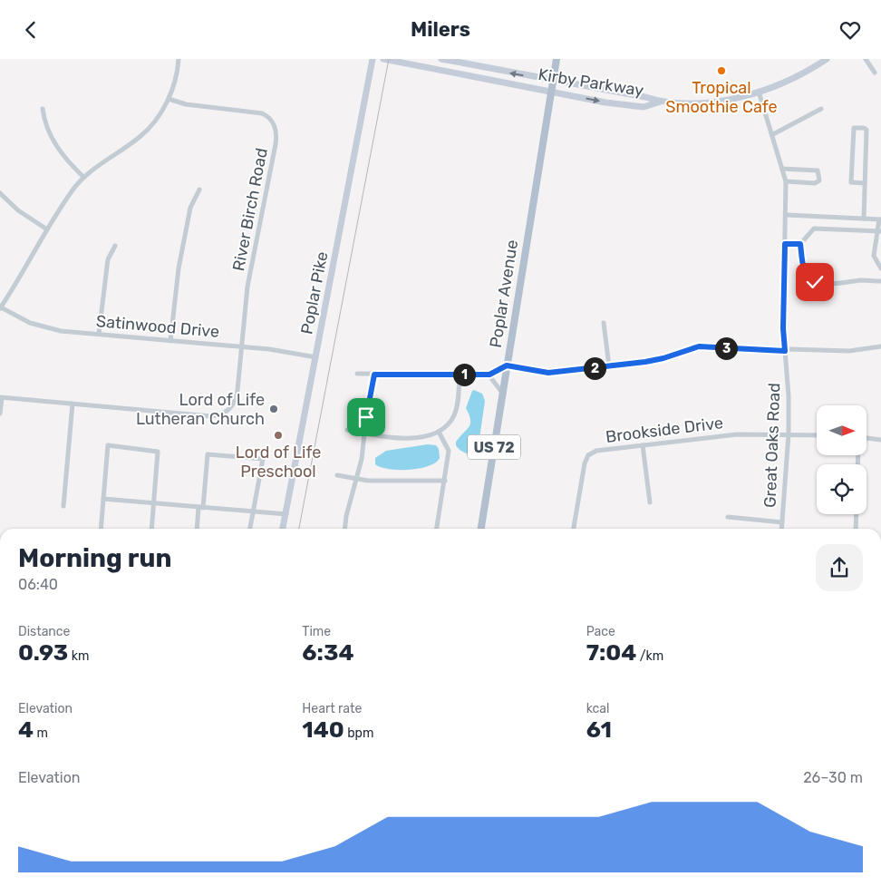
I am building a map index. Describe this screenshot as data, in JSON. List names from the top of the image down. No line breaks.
{"streets":{"main road":["Kirby Parkway","Poplar Pike","Poplar Avenue","US 72"],"street":["River Birch Road","Satinwood Drive","Brookside Drive","Great Oaks Road"]},"crossings":[["Kirby Parkway","Poplar Avenue"],["Kirby Parkway","Great Oaks Road"],["River Birch Road","Satinwood Drive"],["Poplar Pike","Satinwood Drive"],["Brookside Drive","Great Oaks Road"]],"places":["Tropical Smoothie Cafe","Lord of Life Lutheran Church","Lord of Life Preschool"],"north":"right","page":{"header":"Milers","pins":["3","2","1"],"heading":["Morning run","06:40"],"stats":[["Distance","0.93 km"],["Time","6:34"],["Pace","7:04 /km"],["Elevation","4 m"],["Heart rate","140 bpm"],["kcal","61"]],"chart":["Elevation","26–30 m"]}}
